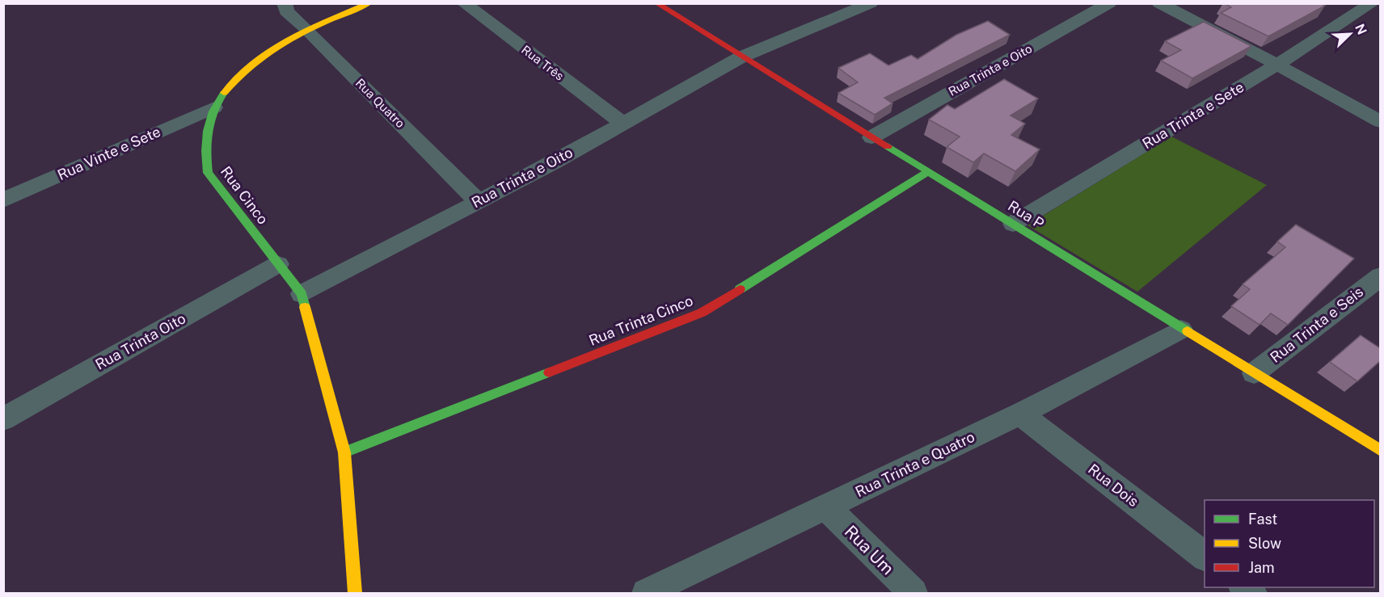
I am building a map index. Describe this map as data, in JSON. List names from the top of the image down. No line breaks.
{"streets":{"street":["Rua Três","Rua Trinta e Oito","Rua Quatro","Rua Trinta e Sete","Rua Vinte e Sete","Rua Cinco","Rua P","Rua Trinta Cinco","Rua Trinta e Seis","Rua Trinta Oito","Rua Trinta e Quatro","Rua Dois","Rua Um"]},"crossings":[["Rua Três","Rua Trinta e Oito"],["Rua Trinta e Oito","Rua Quatro"],["Rua Trinta e Oito","Rua Cinco"],["Rua Trinta e Oito","Rua P"],["Rua Quatro","Rua Cinco"],["Rua Trinta e Sete","Rua P"],["Rua Vinte e Sete","Rua Cinco"],["Rua Cinco","Rua Trinta Oito"],["Rua P","Rua Trinta Cinco"],["Rua P","Rua Trinta e Seis"],["Rua P","Rua Trinta e Quatro"],["Rua Trinta e Quatro","Rua Dois"],["Rua Trinta e Quatro","Rua Um"]],"legend":["Fast","Slow","Jam"],"north":"top right"}
